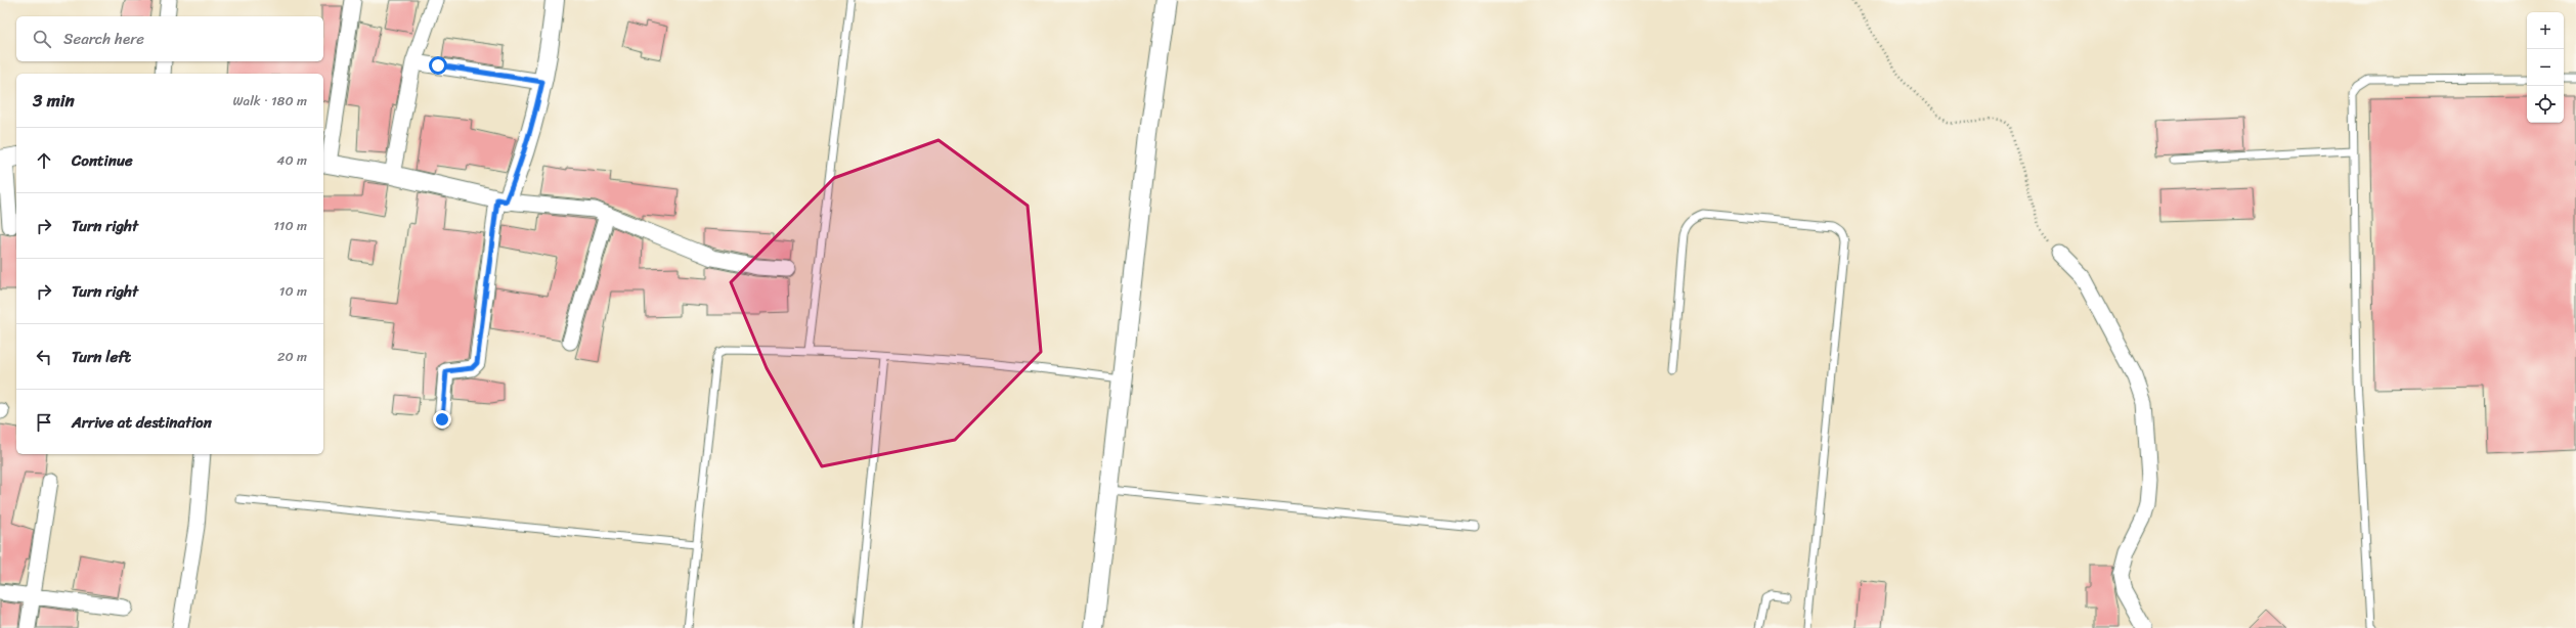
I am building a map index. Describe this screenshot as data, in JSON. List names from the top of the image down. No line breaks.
{"page":{"map_buttons":["+","−"],"search":"Search here","heading":["3 min","Walk · 180 m"],"list":[["Continue","40 m"],["Turn right","110 m"],["Turn right","10 m"],["Turn left","20 m"],"Arrive at destination"]}}
